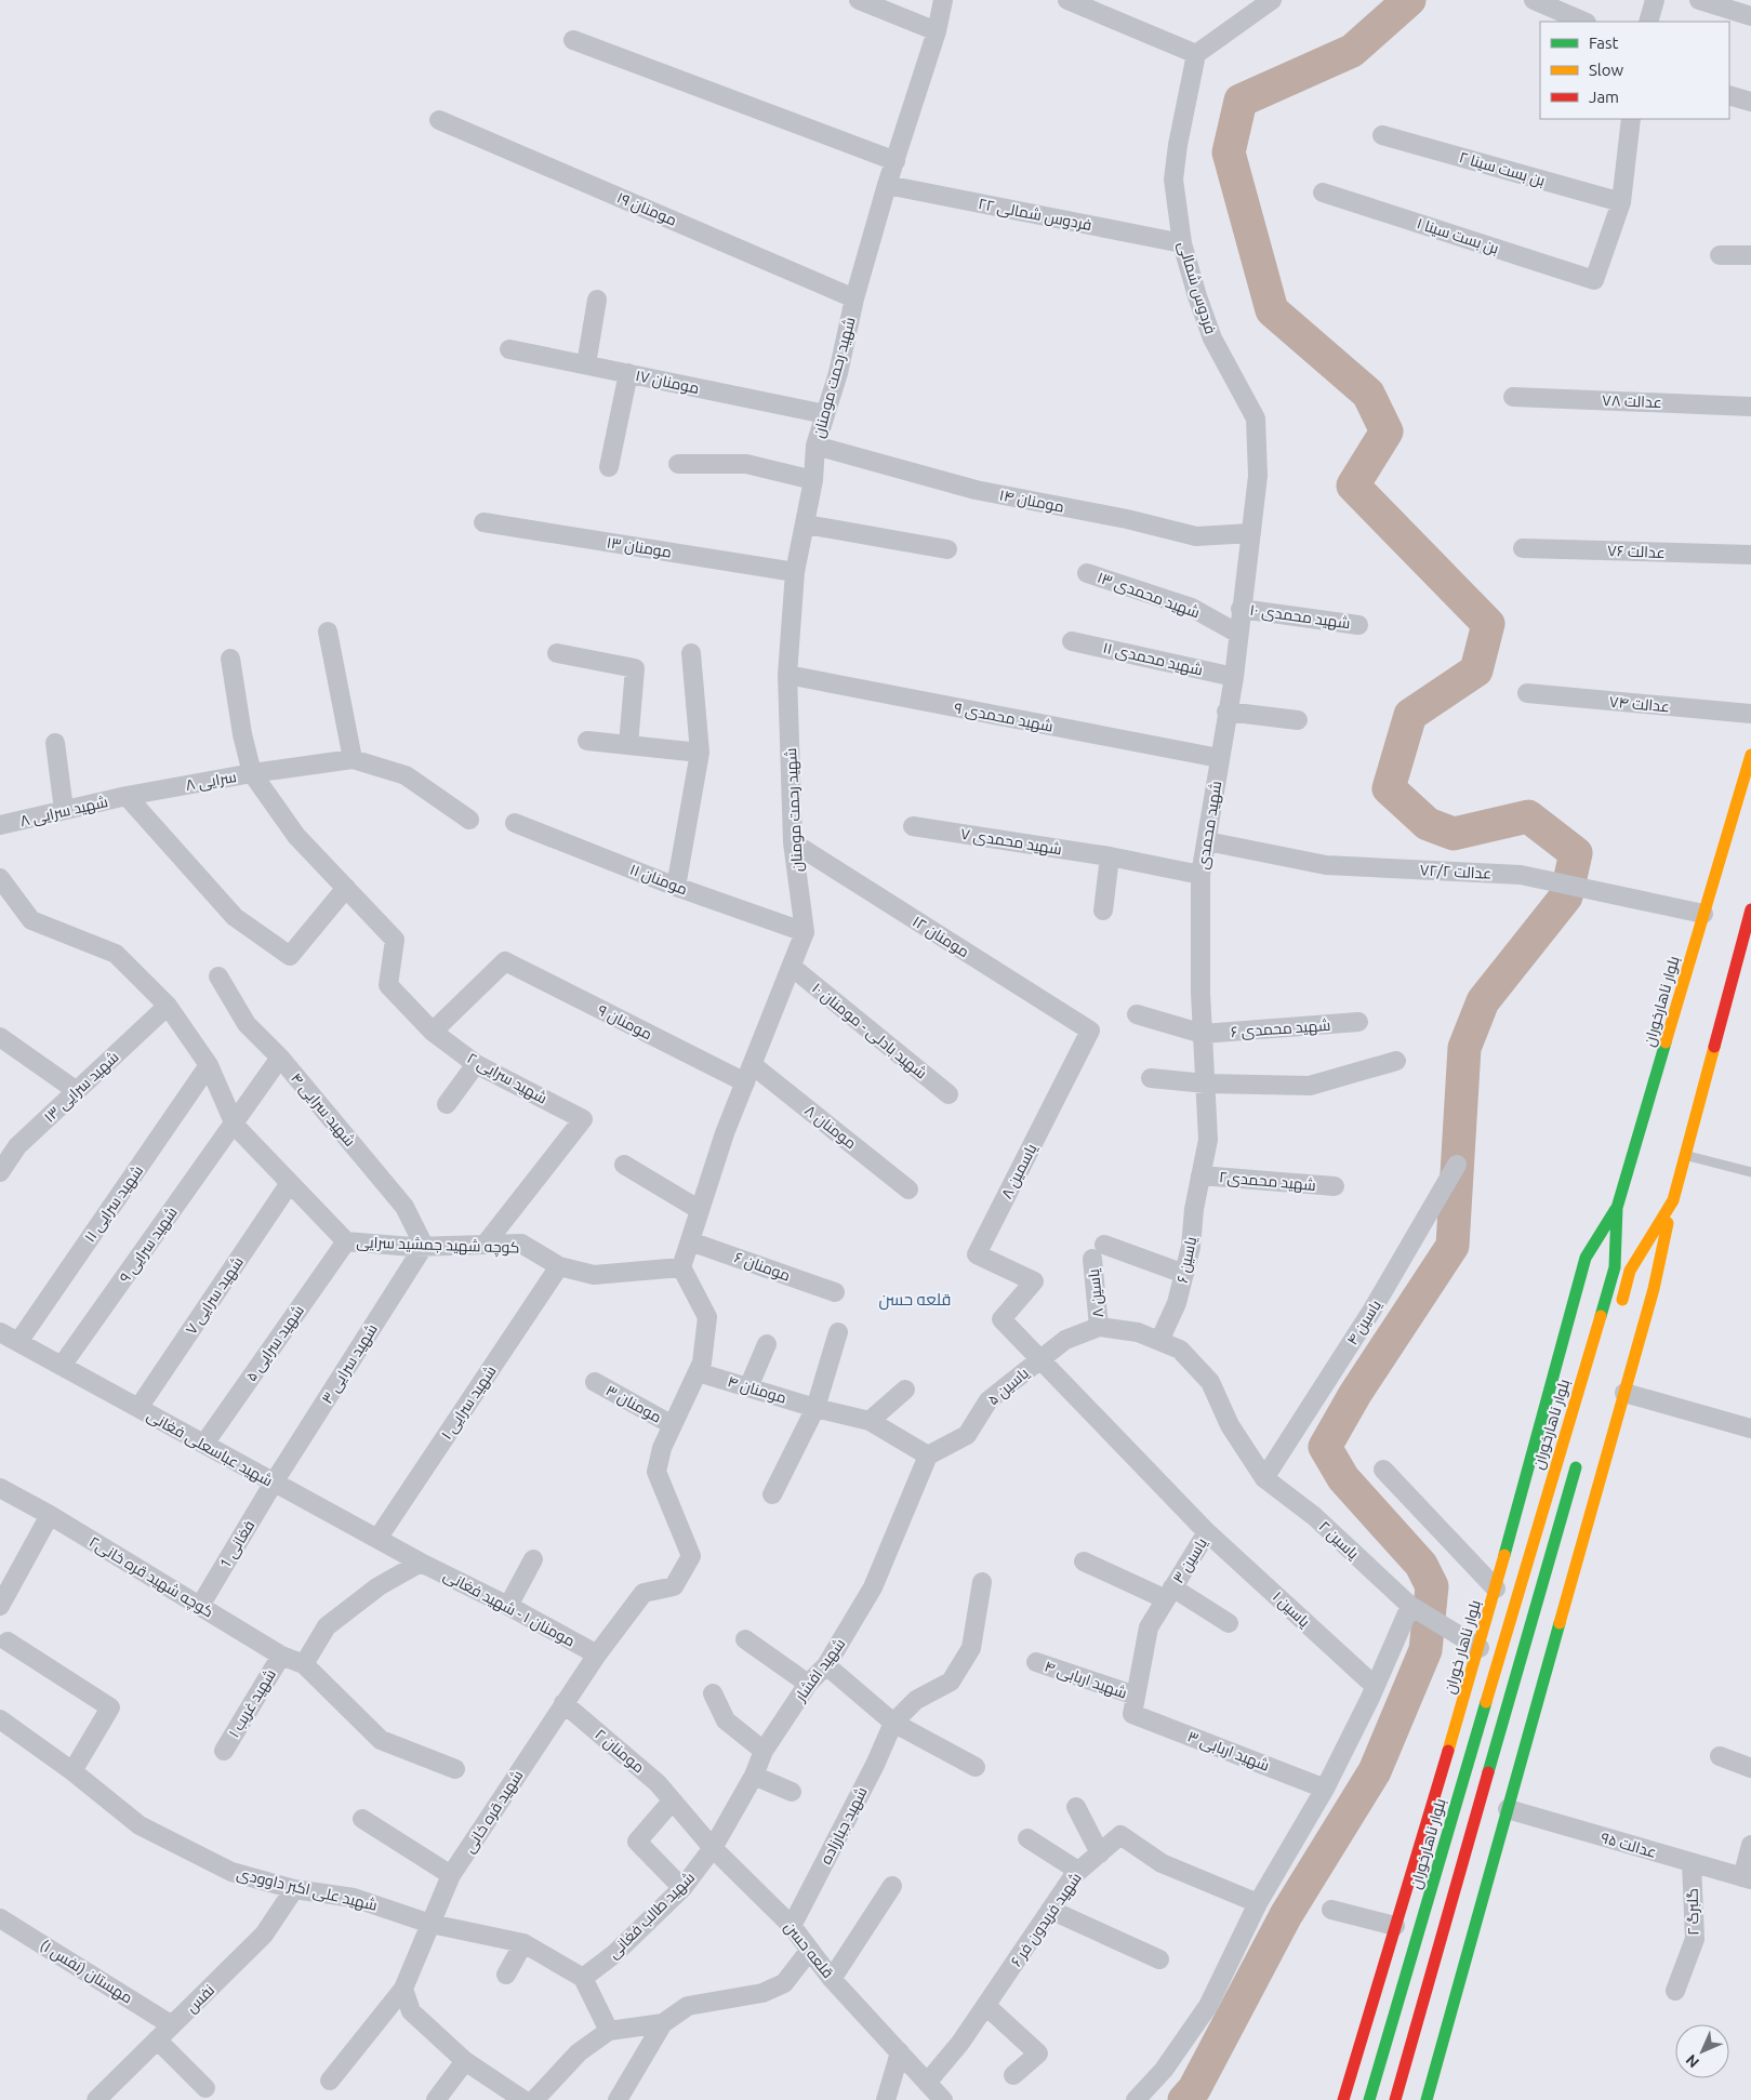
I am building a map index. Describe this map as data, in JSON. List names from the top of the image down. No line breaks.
{"streets":{"main road":["بلوار ناهارخوران","بلوار ناهار خوران"],"street":["۲ بن بست سینا","مومنان ۱۹","فردوس شمالی ۲۲","۱ بن بست سینا","فردوس شمالی","شهید رحمت مومنان","مومنان ۱۷","۷۸ عدالت","مومنان ۱۴","مومنان ۱۳","عدالت ۷۶","۱۳ شهید محمدی","۱۰ شهید محمدی","۱۱ شهید محمدی","عدالت ۷۴","۹ شهید محمدی","سرایی ۸","شهید سرایی ۸","شهید محمدی","شهید محمدی ۷","عدالت ۷۲/۲","مومنان ۱۱","مومنان ۱۲","مومنان ۹","۶ شهید محمدی","شهید بادلی - مومنان ۱۰","شهید سرایی ۲","شهید سرایی ۱۳","شهید سرایی ۴","مومنان ۸","یاسمین ۸","شهید محمدی۲","شهید سرایی ۱۱","شهید سرایی ۹","کوچه شهید جمشید سرایی","یاسین ۶","مومنان ۶","یاسین ۸","شهید سرایی ۷","یاسین ۴","شهید سرایی ۵","شهید سرایی ۳","یاسین ۵","۴ مومنان","شهید سرایی ۱","مومنان ۳","شهید عباسعلی فغانی","یاسین ۲","فغانی 1","یاسین ۳","کوچه شهید قره خانی۲","مومنان ۱ - شهید فغانی","یاسین ۱","شهید افشار","شهید اربابی ۴","۱ شهید غریب","۲ مومنان","شهید اربابی ۳","شهید قره خانی","شهید جبارزاده","عدالت ۹۵","شهید علی اکبر داوودی","گلبرگ ۲","شهید طالب فغانی","شهید فریدون فر ۶","قلعه حسن","مهستان (نفس ۱)","نفس"]},"crossings":[["۲ بن بست سینا","۱ بن بست سینا"],["مومنان ۱۹","شهید رحمت مومنان"],["فردوس شمالی ۲۲","فردوس شمالی"],["فردوس شمالی ۲۲","شهید رحمت مومنان"],["فردوس شمالی","شهید محمدی"],["شهید رحمت مومنان","مومنان ۱۷"],["شهید رحمت مومنان","مومنان ۱۴"],["شهید رحمت مومنان","مومنان ۱۳"],["شهید رحمت مومنان","۹ شهید محمدی"],["شهید رحمت مومنان","مومنان ۱۱"],["شهید رحمت مومنان","مومنان ۱۲"],["شهید رحمت مومنان","مومنان ۹"],["شهید رحمت مومنان","شهید بادلی - مومنان ۱۰"],["شهید رحمت مومنان","مومنان ۸"],["شهید رحمت مومنان","کوچه شهید جمشید سرایی"],["شهید رحمت مومنان","مومنان ۶"],["مومنان ۱۴","شهید محمدی"],["۱۳ شهید محمدی","شهید محمدی"],["۱۰ شهید محمدی","شهید محمدی"],["۱۱ شهید محمدی","شهید محمدی"],["۹ شهید محمدی","شهید محمدی"],["سرایی ۸","شهید سرایی ۸"],["سرایی ۸","شهید سرایی ۲"],["شهید محمدی","شهید محمدی ۷"],["شهید محمدی","عدالت ۷۲/۲"],["شهید محمدی","۶ شهید محمدی"],["شهید محمدی","شهید محمدی۲"],["شهید محمدی","یاسین ۶"],["عدالت ۷۲/۲","بلوار ناهارخوران"],["مومنان ۱۲","یاسمین ۸"],["بلوار ناهارخوران","بلوار ناهار خوران"],["مومنان ۹","شهید سرایی ۲"],["مومنان ۹","مومنان ۸"],["شهید سرایی ۲","کوچه شهید جمشید سرایی"],["شهید سرایی ۱۳","کوچه شهید جمشید سرایی"],["شهید سرایی ۴","شهید سرایی ۹"],["شهید سرایی ۴","کوچه شهید جمشید سرایی"],["شهید سرایی ۴","شهید سرایی ۳"],["یاسمین ۸","یاسین ۱"],["شهید محمدی۲","یاسین ۶"],["شهید سرایی ۱۱","کوچه شهید جمشید سرایی"],["شهید سرایی ۱۱","شهید عباسعلی فغانی"],["شهید سرایی ۹","کوچه شهید جمشید سرایی"],["شهید سرایی ۹","شهید عباسعلی فغانی"],["کوچه شهید جمشید سرایی","شهید سرایی ۷"],["کوچه شهید جمشید سرایی","شهید سرایی ۵"],["کوچه شهید جمشید سرایی","شهید سرایی ۳"],["کوچه شهید جمشید سرایی","شهید سرایی ۱"],["یاسین ۶","یاسین ۸"],["یاسین ۶","یاسین ۲"],["یاسین ۸","یاسین ۵"],["یاسین ۸","یاسین ۲"],["شهید سرایی ۷","شهید عباسعلی فغانی"],["یاسین ۴","یاسین ۲"],["شهید سرایی ۵","شهید عباسعلی فغانی"],["شهید سرایی ۳","شهید عباسعلی فغانی"],["شهید سرایی ۳","فغانی 1"],["یاسین ۵","۴ مومنان"],["یاسین ۵","یاسین ۲"],["یاسین ۵","یاسین ۱"],["یاسین ۵","شهید افشار"],["۴ مومنان","شهید افشار"],["شهید سرایی ۱","شهید عباسعلی فغانی"],["شهید عباسعلی فغانی","فغانی 1"],["شهید عباسعلی فغانی","مومنان ۱ - شهید فغانی"],["یاسین ۲","بلوار ناهار خوران"],["فغانی 1","کوچه شهید قره خانی۲"],["یاسین ۳","یاسین ۱"],["یاسین ۳","شهید اربابی ۴"],["یاسین ۳","شهید اربابی ۳"],["کوچه شهید قره خانی۲","۱ شهید غریب"],["شهید افشار","شهید طالب فغانی"],["شهید افشار","قلعه حسن"],["شهید اربابی ۴","شهید اربابی ۳"],["۲ مومنان","شهید قره خانی"],["۲ مومنان","قلعه حسن"],["شهید قره خانی","شهید علی اکبر داوودی"],["شهید جبارزاده","قلعه حسن"],["عدالت ۹۵","گلبرگ ۲"],["شهید علی اکبر داوودی","شهید طالب فغانی"],["شهید علی اکبر داوودی","نفس"],["شهید طالب فغانی","قلعه حسن"],["شهید فریدون فر ۶","قلعه حسن"],["مهستان (نفس ۱)","نفس"]],"districts":["قلعه حسن"],"legend":["Fast","Slow","Jam"],"north":"bottom left"}
